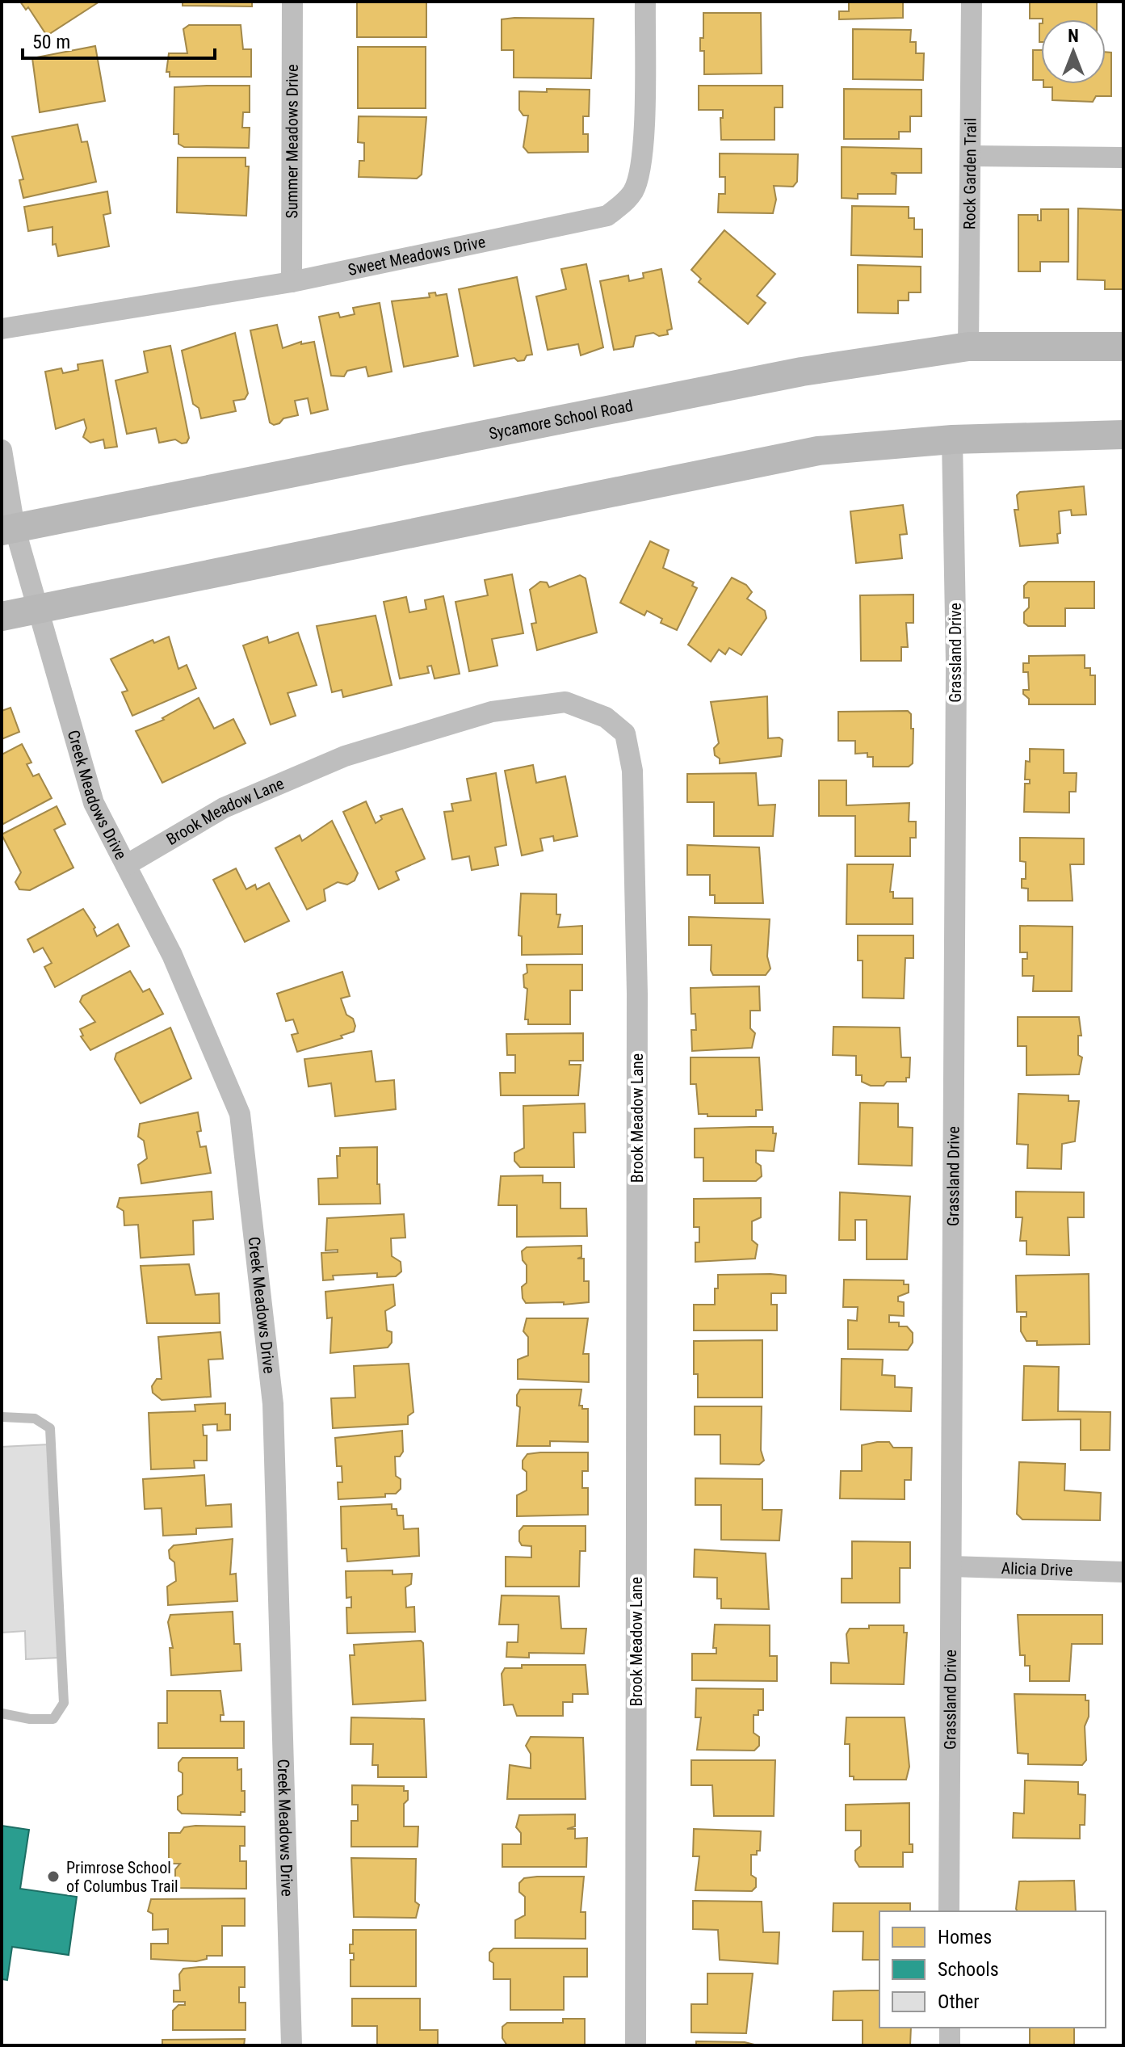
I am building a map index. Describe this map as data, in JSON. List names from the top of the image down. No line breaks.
{"streets":{"main road":["Sycamore School Road"],"street":["Summer Meadows Drive","Rock Garden Trail","Sweet Meadows Drive","Grassland Drive","Creek Meadows Drive","Brook Meadow Lane","Alicia Drive"]},"crossings":[["Summer Meadows Drive","Sweet Meadows Drive"],["Rock Garden Trail","Sycamore School Road"],["Sycamore School Road","Creek Meadows Drive"],["Grassland Drive","Alicia Drive"],["Creek Meadows Drive","Brook Meadow Lane"]],"places":["Primrose School of Columbus Trail"],"legend":["Homes","Schools","Other"],"scale_bar":"50 m","north":"top"}
